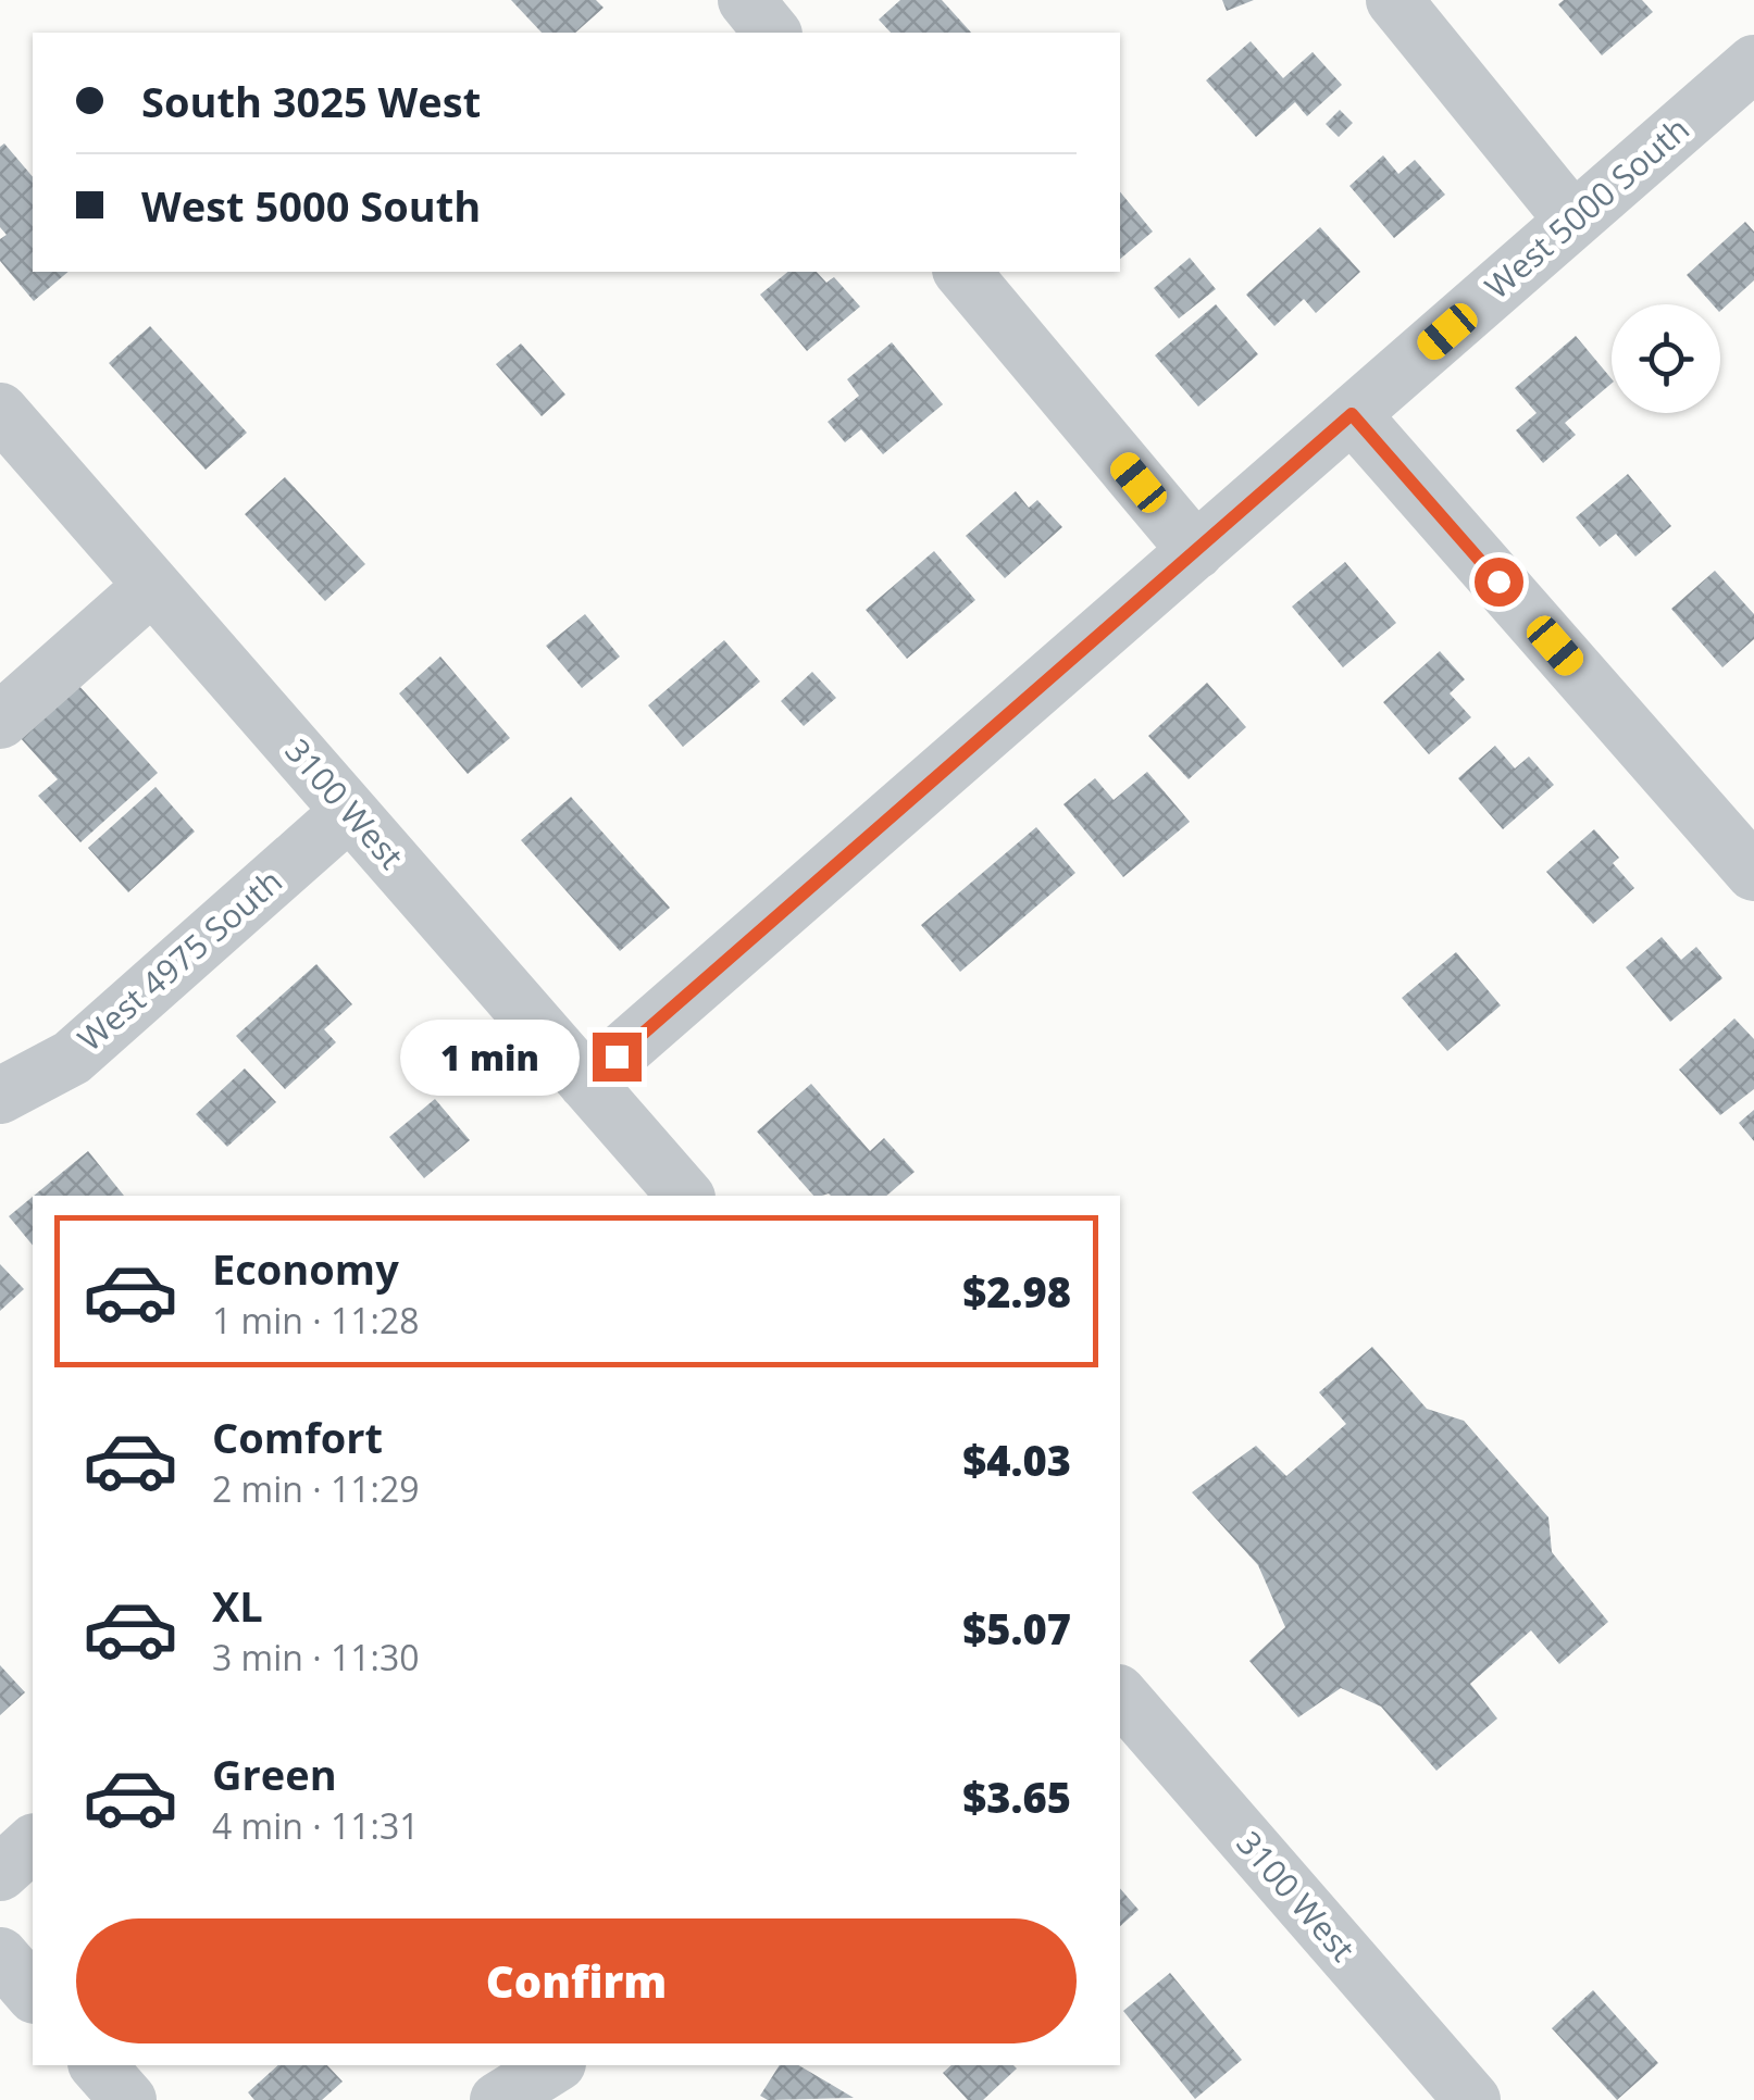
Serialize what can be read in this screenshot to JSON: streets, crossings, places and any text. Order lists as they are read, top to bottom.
{
  "streets": {
    "street": ["West 5000 South", "3100 West", "West 4975 South"]
  },
  "crossings": [
    ["West 5000 South", "3100 West"],
    ["3100 West", "West 4975 South"]
  ],
  "page": {
    "banner": ["South 3025 West", "West 5000 South"],
    "bubble": "1 min",
    "list": [
      {
        "name": "Economy",
        "note": "1 min · 11:28",
        "value": "$2.98"
      },
      {
        "name": "Comfort",
        "note": "2 min · 11:29",
        "value": "$4.03"
      },
      {
        "name": "XL",
        "note": "3 min · 11:30",
        "value": "$5.07"
      },
      {
        "name": "Green",
        "note": "4 min · 11:31",
        "value": "$3.65"
      }
    ],
    "buttons": "Confirm"
  }
}
